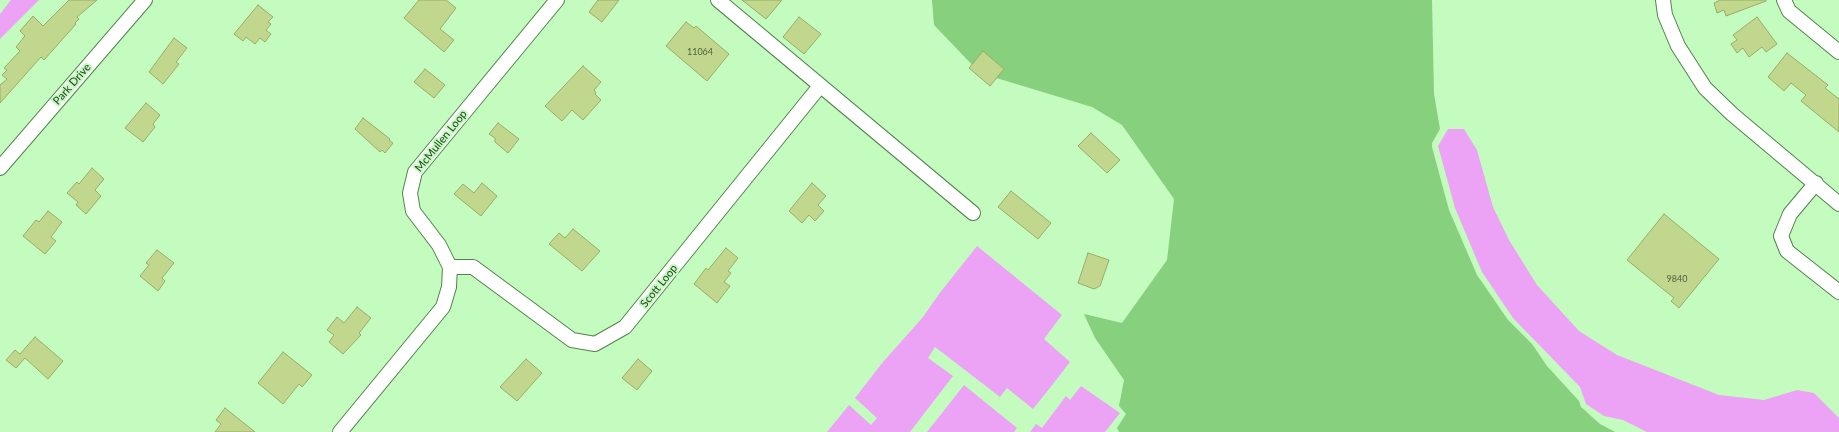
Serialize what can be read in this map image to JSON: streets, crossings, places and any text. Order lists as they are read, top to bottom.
{
  "streets": {
    "street": ["Park Drive", "McMullen Loop", "Scott Loop"]
  },
  "crossings": [
    ["McMullen Loop", "Scott Loop"]
  ],
  "house_numbers": ["11064", "9840"]
}
